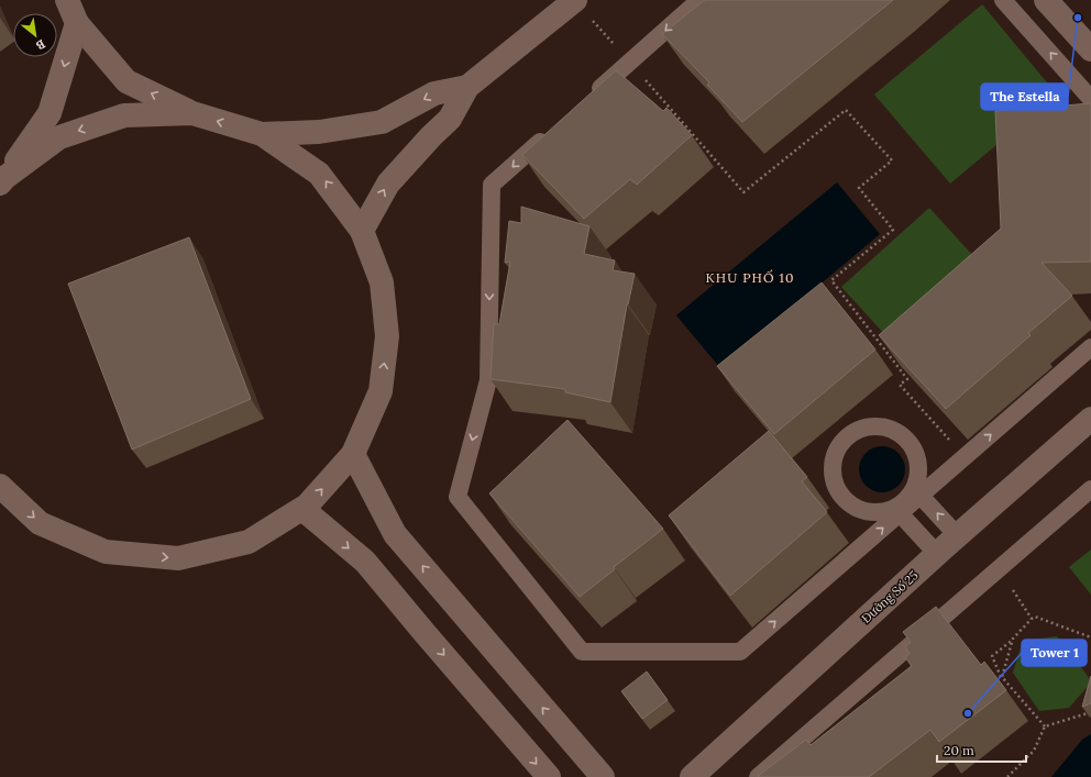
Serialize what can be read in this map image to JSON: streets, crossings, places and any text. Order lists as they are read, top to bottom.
{
  "streets": {
    "street": ["Đường Số 25"]
  },
  "districts": ["KHU PHỐ 10"],
  "places": ["The Estella", "Tower 1"],
  "scale_bar": "20 m",
  "north": "bottom right"
}
